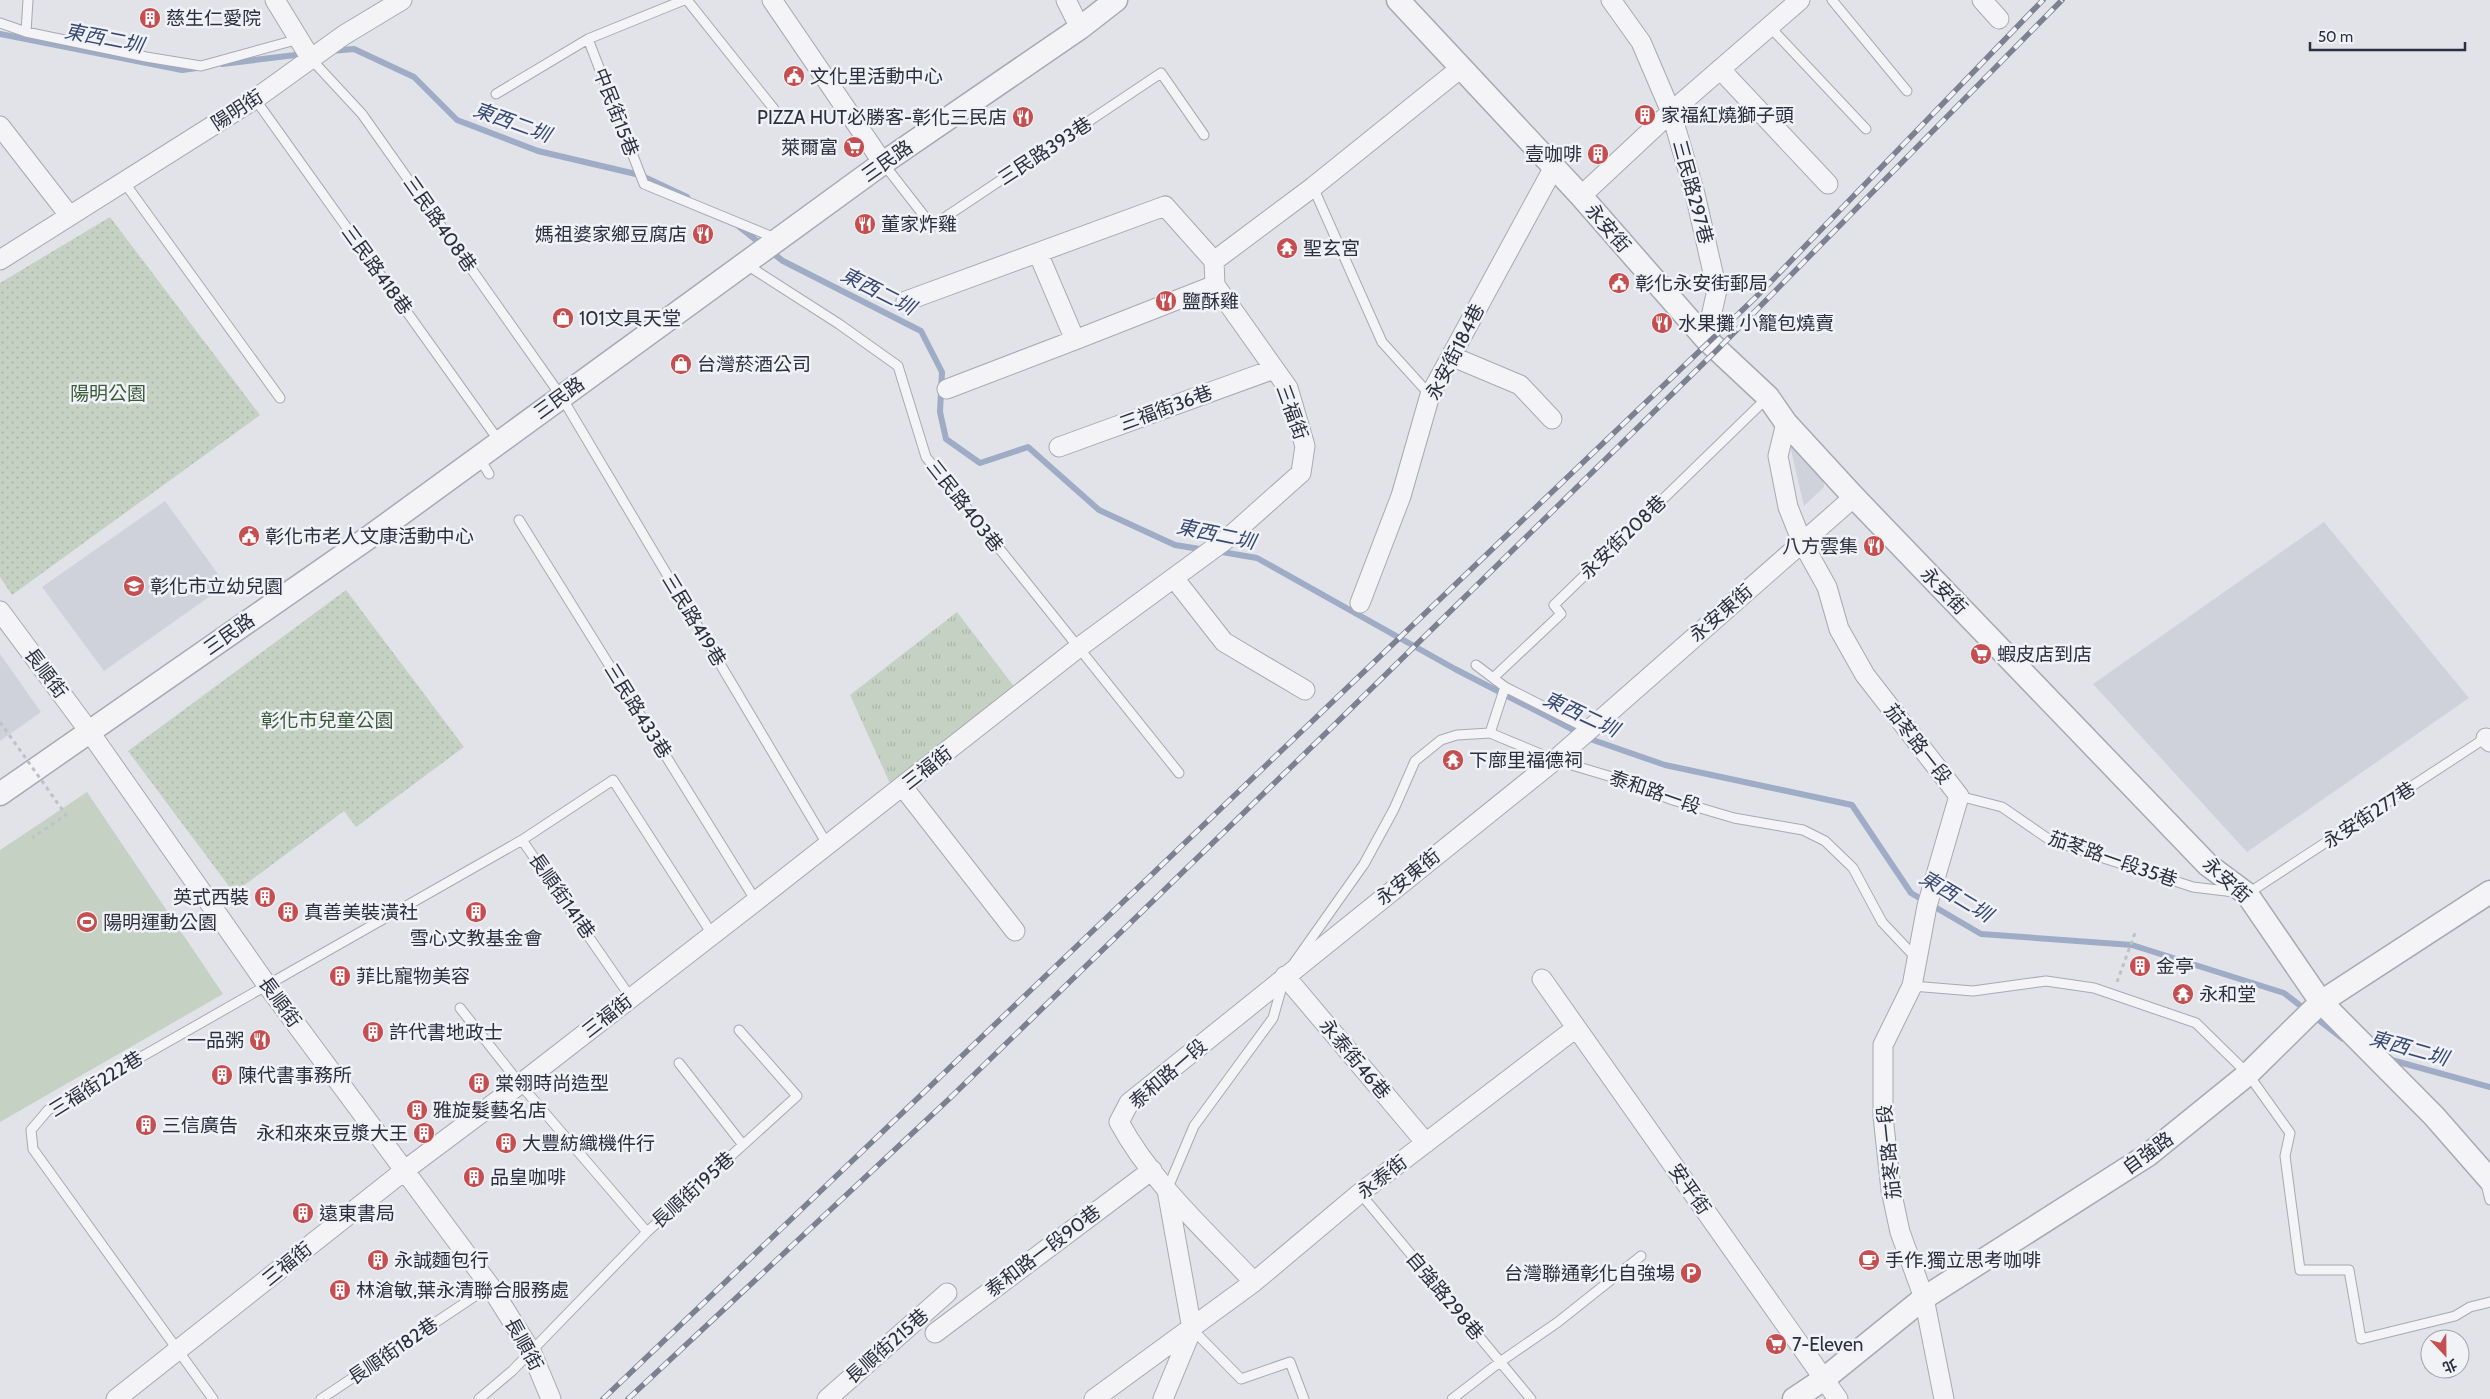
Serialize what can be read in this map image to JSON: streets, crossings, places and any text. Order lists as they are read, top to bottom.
{
  "streets": {
    "street": [
      "陽明街",
      "三民路",
      "三民路297巷",
      "永安街",
      "永安街184巷",
      "三福街36巷",
      "三福街",
      "永安東街",
      "長順街",
      "茄苳路一段",
      "泰和路一段",
      "永泰街46巷",
      "自強路",
      "永泰街",
      "安平街",
      "泰和路一段90巷",
      "長順街215巷"
    ],
    "lane": [
      "中民街15巷",
      "三民路393巷",
      "三民路408巷",
      "三民路418巷",
      "三民路403巷",
      "永安街208巷",
      "三民路419巷",
      "三民路433巷",
      "永安街277巷",
      "茄苳路一段35巷",
      "長順街141巷",
      "三福街222巷",
      "長順街195巷",
      "自強路298巷",
      "長順街182巷"
    ]
  },
  "crossings": [
    ["陽明街", "三民路408巷"],
    ["陽明街", "三民路418巷"],
    ["中民街15巷", "三民路"],
    ["三民路393巷", "三民路"],
    ["三民路", "三民路408巷"],
    ["三民路", "三民路418巷"],
    ["三民路", "三民路403巷"],
    ["三民路", "三民路419巷"],
    ["三民路", "長順街"],
    ["三民路297巷", "永安街"],
    ["三民路408巷", "三民路419巷"],
    ["永安街", "永安街184巷"],
    ["永安街", "永安街208巷"],
    ["永安街", "永安東街"],
    ["永安街", "茄苳路一段"],
    ["永安街", "永安街277巷"],
    ["永安街", "茄苳路一段35巷"],
    ["永安街", "自強路"],
    ["三福街36巷", "三福街"],
    ["三福街", "三民路403巷"],
    ["三福街", "三民路419巷"],
    ["三福街", "長順街"],
    ["三福街", "三民路433巷"],
    ["三福街", "長順街141巷"],
    ["三福街", "三福街222巷"],
    ["永安東街", "茄苳路一段"],
    ["永安東街", "泰和路一段"],
    ["永安東街", "永泰街46巷"],
    ["長順街", "長順街141巷"],
    ["長順街", "三福街222巷"],
    ["長順街", "長順街195巷"],
    ["長順街", "長順街182巷"],
    ["茄苳路一段", "泰和路一段"],
    ["茄苳路一段", "茄苳路一段35巷"],
    ["茄苳路一段", "自強路"],
    ["泰和路一段", "永泰街46巷"],
    ["泰和路一段", "永泰街"],
    ["泰和路一段", "泰和路一段90巷"],
    ["永安街277巷", "茄苳路一段35巷"],
    ["長順街141巷", "三福街222巷"],
    ["永泰街46巷", "永泰街"],
    ["自強路", "安平街"],
    ["永泰街", "安平街"],
    ["永泰街", "自強路298巷"]
  ],
  "water": ["東西二圳"],
  "parks": ["陽明公園", "彰化市兒童公園"],
  "places": {
    "building": [
      "慈生仁愛院",
      "家福紅燒獅子頭",
      "壹咖啡",
      "英式西裝",
      "真善美裝潢社",
      "雪心文教基金會",
      "金亭",
      "菲比寵物美容",
      "許代書地政士",
      "陳代書事務所",
      "棠翎時尚造型",
      "雅旋髮藝名店",
      "三信廣告",
      "永和來來豆漿大王",
      "大豐紡織機件行",
      "品皇咖啡",
      "遠東書局",
      "永誠麵包行",
      "林滄敏,葉永清聯合服務處"
    ],
    "public building": ["文化里活動中心", "彰化永安街郵局", "彰化市老人文康活動中心"],
    "restaurant": [
      "PIZZA HUT必勝客-彰化三民店",
      "董家炸雞",
      "媽祖婆家鄉豆腐店",
      "鹽酥雞",
      "水果攤 小籠包燒賣",
      "八方雲集",
      "一品粥"
    ],
    "supermarket": ["萊爾富", "蝦皮店到店", "7-Eleven"],
    "temple": ["聖玄宮", "下廍里福德祠", "永和堂"],
    "shop": ["101文具天堂", "台灣菸酒公司"],
    "school or university": ["彰化市立幼兒園"],
    "sports": ["陽明運動公園"],
    "cafe": ["手作.獨立思考咖啡"],
    "parking": ["台灣聯通彰化自強場"]
  },
  "scale_bar": "50 m",
  "north": "bottom"
}
